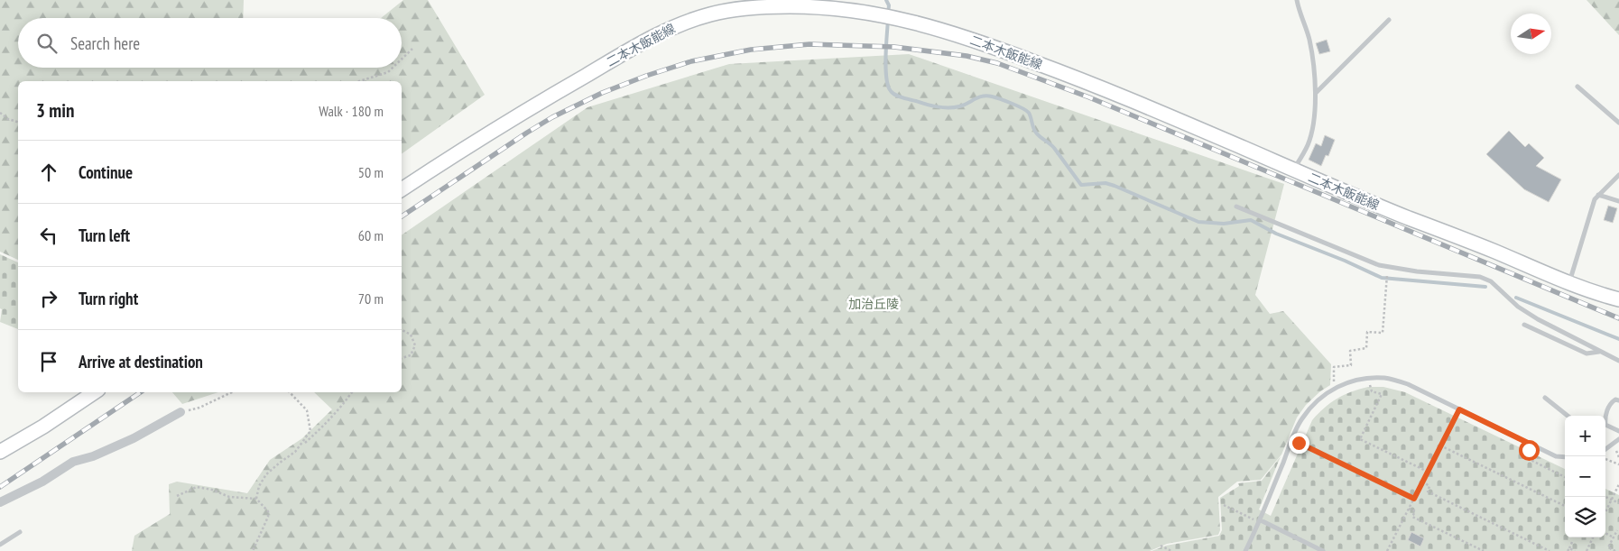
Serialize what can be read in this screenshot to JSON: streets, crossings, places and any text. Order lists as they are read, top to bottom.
{
  "streets": {
    "main road": ["二本木飯能線"]
  },
  "parks": ["加治丘陵"],
  "north": "right",
  "page": {
    "search": "Search here",
    "heading": ["3 min", "Walk · 180 m"],
    "list": [
      ["Continue", "50 m"],
      ["Turn left", "60 m"],
      ["Turn right", "70 m"],
      "Arrive at destination"
    ],
    "map_buttons": ["+", "−"]
  }
}
